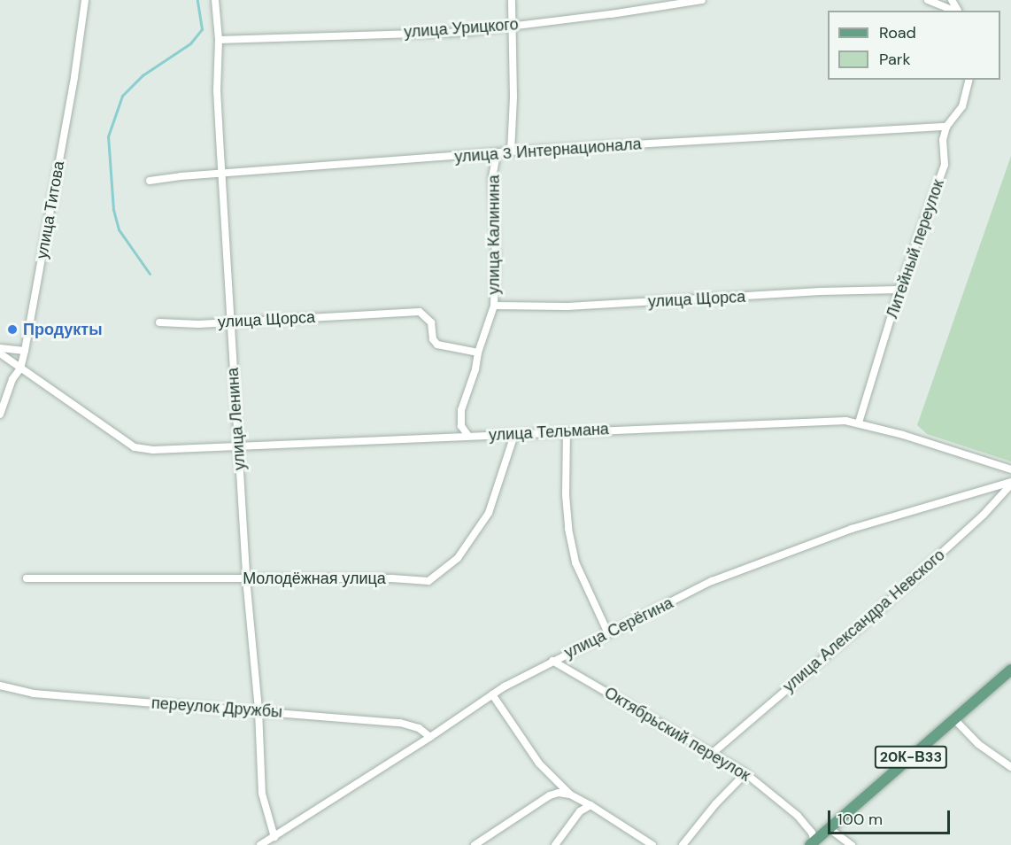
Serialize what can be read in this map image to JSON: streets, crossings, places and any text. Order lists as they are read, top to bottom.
{
  "streets": {
    "main road": ["20К-В33"],
    "street": [
      "улица Урицкого",
      "улица 3 Интернационала",
      "улица Титова",
      "улица Калинина",
      "Литейный переулок",
      "улица Щорса",
      "улица Ленина",
      "улица Тельмана",
      "Молодёжная улица",
      "улица Александра Невского",
      "улица Серёгина",
      "переулок Дружбы",
      "Октябрьский переулок"
    ]
  },
  "crossings": [
    ["улица Урицкого", "улица Ленина"],
    ["улица 3 Интернационала", "улица Калинина"],
    ["улица 3 Интернационала", "Литейный переулок"],
    ["улица 3 Интернационала", "улица Ленина"],
    ["улица Титова", "улица Тельмана"],
    ["улица Калинина", "улица Щорса"],
    ["улица Калинина", "улица Тельмана"],
    ["Литейный переулок", "улица Щорса"],
    ["Литейный переулок", "улица Тельмана"],
    ["улица Щорса", "улица Ленина"],
    ["улица Ленина", "улица Тельмана"],
    ["улица Ленина", "Молодёжная улица"],
    ["улица Ленина", "улица Серёгина"],
    ["улица Ленина", "переулок Дружбы"],
    ["улица Тельмана", "Молодёжная улица"],
    ["улица Александра Невского", "улица Серёгина"],
    ["улица Александра Невского", "Октябрьский переулок"],
    ["улица Серёгина", "переулок Дружбы"],
    ["улица Серёгина", "Октябрьский переулок"],
    ["Октябрьский переулок", "20К-В33"]
  ],
  "places": ["Продукты"],
  "legend": ["Road", "Park"],
  "scale_bar": "100 m"
}
